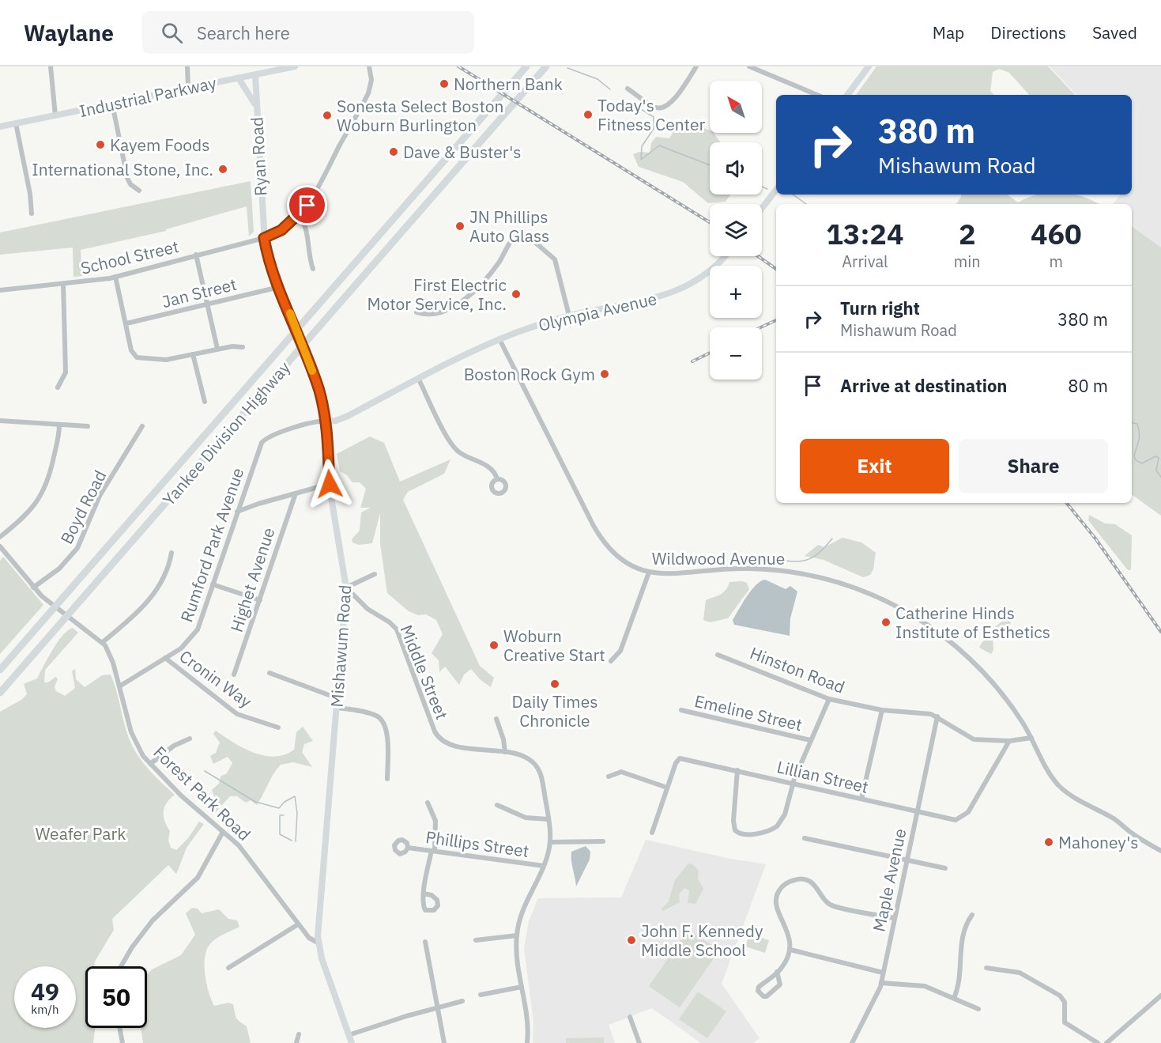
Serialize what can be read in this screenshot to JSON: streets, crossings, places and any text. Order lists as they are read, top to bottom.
{
  "streets": {
    "highway": ["Yankee Division Highway"],
    "main road": [
      "Industrial Parkway",
      "Ryan Road",
      "Olympia Avenue",
      "Mishawum Road"
    ],
    "street": [
      "School Street",
      "Jan Street",
      "Boyd Road",
      "Rumford Park Avenue",
      "Wildwood Avenue",
      "Highet Avenue",
      "Hinston Road",
      "Middle Street",
      "Cronin Way",
      "Emeline Street",
      "Lillian Street",
      "Forest Park Road",
      "Phillips Street",
      "Maple Avenue"
    ]
  },
  "crossings": [
    ["Industrial Parkway", "Ryan Road"],
    ["Ryan Road", "School Street"],
    ["Ryan Road", "Mishawum Road"],
    ["School Street", "Mishawum Road"],
    ["Jan Street", "Mishawum Road"],
    ["Olympia Avenue", "Rumford Park Avenue"],
    ["Olympia Avenue", "Wildwood Avenue"],
    ["Olympia Avenue", "Mishawum Road"],
    ["Boyd Road", "Forest Park Road"],
    ["Rumford Park Avenue", "Mishawum Road"],
    ["Rumford Park Avenue", "Cronin Way"],
    ["Rumford Park Avenue", "Forest Park Road"],
    ["Wildwood Avenue", "Hinston Road"],
    ["Mishawum Road", "Middle Street"],
    ["Mishawum Road", "Forest Park Road"],
    ["Hinston Road", "Lillian Street"],
    ["Hinston Road", "Maple Avenue"],
    ["Middle Street", "Phillips Street"],
    ["Lillian Street", "Maple Avenue"]
  ],
  "parks": ["Weafer Park"],
  "places": [
    "Northern Bank",
    "Today's Fitness Center",
    "Sonesta Select Boston Woburn Burlington",
    "Kayem Foods",
    "Dave & Buster's",
    "International Stone, Inc.",
    "JN Phillips Auto Glass",
    "First Electric Motor Service, Inc.",
    "Boston Rock Gym",
    "Catherine Hinds Institute of Esthetics",
    "Woburn Creative Start",
    "Daily Times Chronicle",
    "Mahoney's",
    "John F. Kennedy Middle School"
  ],
  "north": "top left",
  "page": {
    "header": "Waylane",
    "search": "Search here",
    "nav": ["Map", "Directions", "Saved"],
    "map_buttons": ["+", "−"],
    "turn": ["380 m", "Mishawum Road"],
    "eta": [
      "13:24",
      "Arrival",
      "2",
      "min",
      "460",
      "m"
    ],
    "list": [
      {
        "name": "Turn right",
        "note": "Mishawum Road",
        "value": "380 m"
      },
      {
        "name": "Arrive at destination",
        "value": "80 m"
      }
    ],
    "buttons": ["Exit", "Share"],
    "speed": "49 km/h",
    "limit": "50"
  }
}
